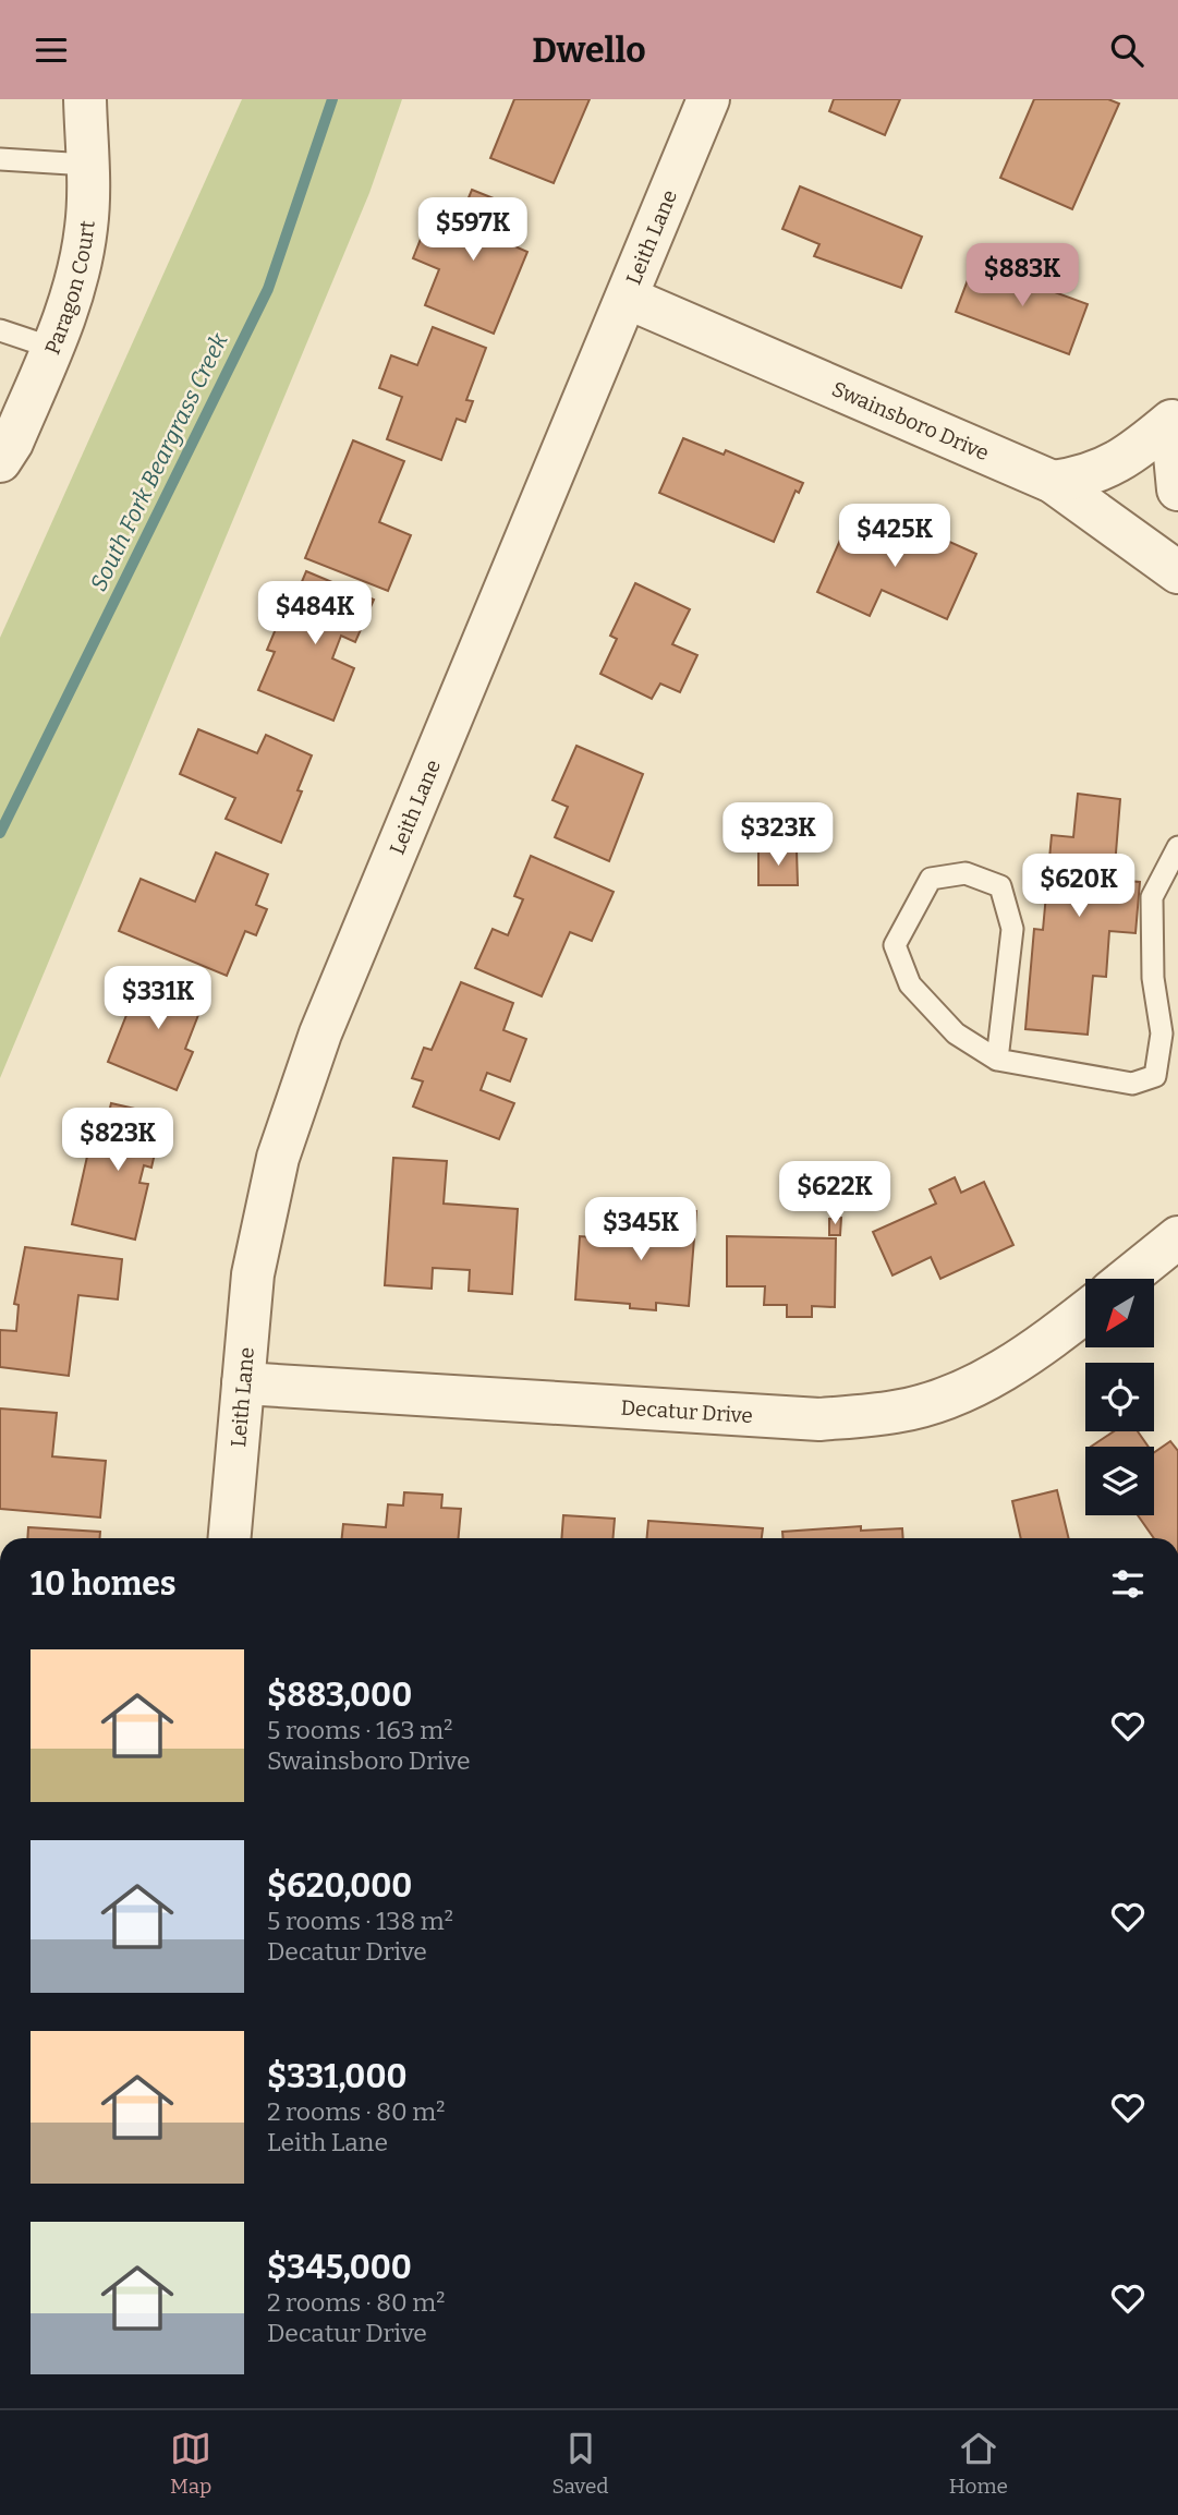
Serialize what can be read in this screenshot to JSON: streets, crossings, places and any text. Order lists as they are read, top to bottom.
{
  "streets": {
    "street": [
      "Leith Lane",
      "Paragon Court",
      "Swainsboro Drive",
      "Decatur Drive"
    ]
  },
  "crossings": [
    ["Leith Lane", "Swainsboro Drive"],
    ["Leith Lane", "Decatur Drive"]
  ],
  "water": ["South Fork Beargrass Creek"],
  "north": "bottom left",
  "page": {
    "header": "Dwello",
    "price": [
      "$597K",
      "$883K",
      "$425K",
      "$484K",
      "$323K",
      "$620K",
      "$331K",
      "$823K",
      "$622K",
      "$345K"
    ],
    "heading": "10 homes",
    "list": [
      {
        "name": "$883,000",
        "note": "5 rooms · 163 m² · Swainsboro Drive"
      },
      {
        "name": "$620,000",
        "note": "5 rooms · 138 m² · Decatur Drive"
      },
      {
        "name": "$331,000",
        "note": "2 rooms · 80 m² · Leith Lane"
      },
      {
        "name": "$345,000",
        "note": "2 rooms · 80 m² · Decatur Drive"
      }
    ],
    "tabs": ["Map", "Saved", "Home"]
  }
}
